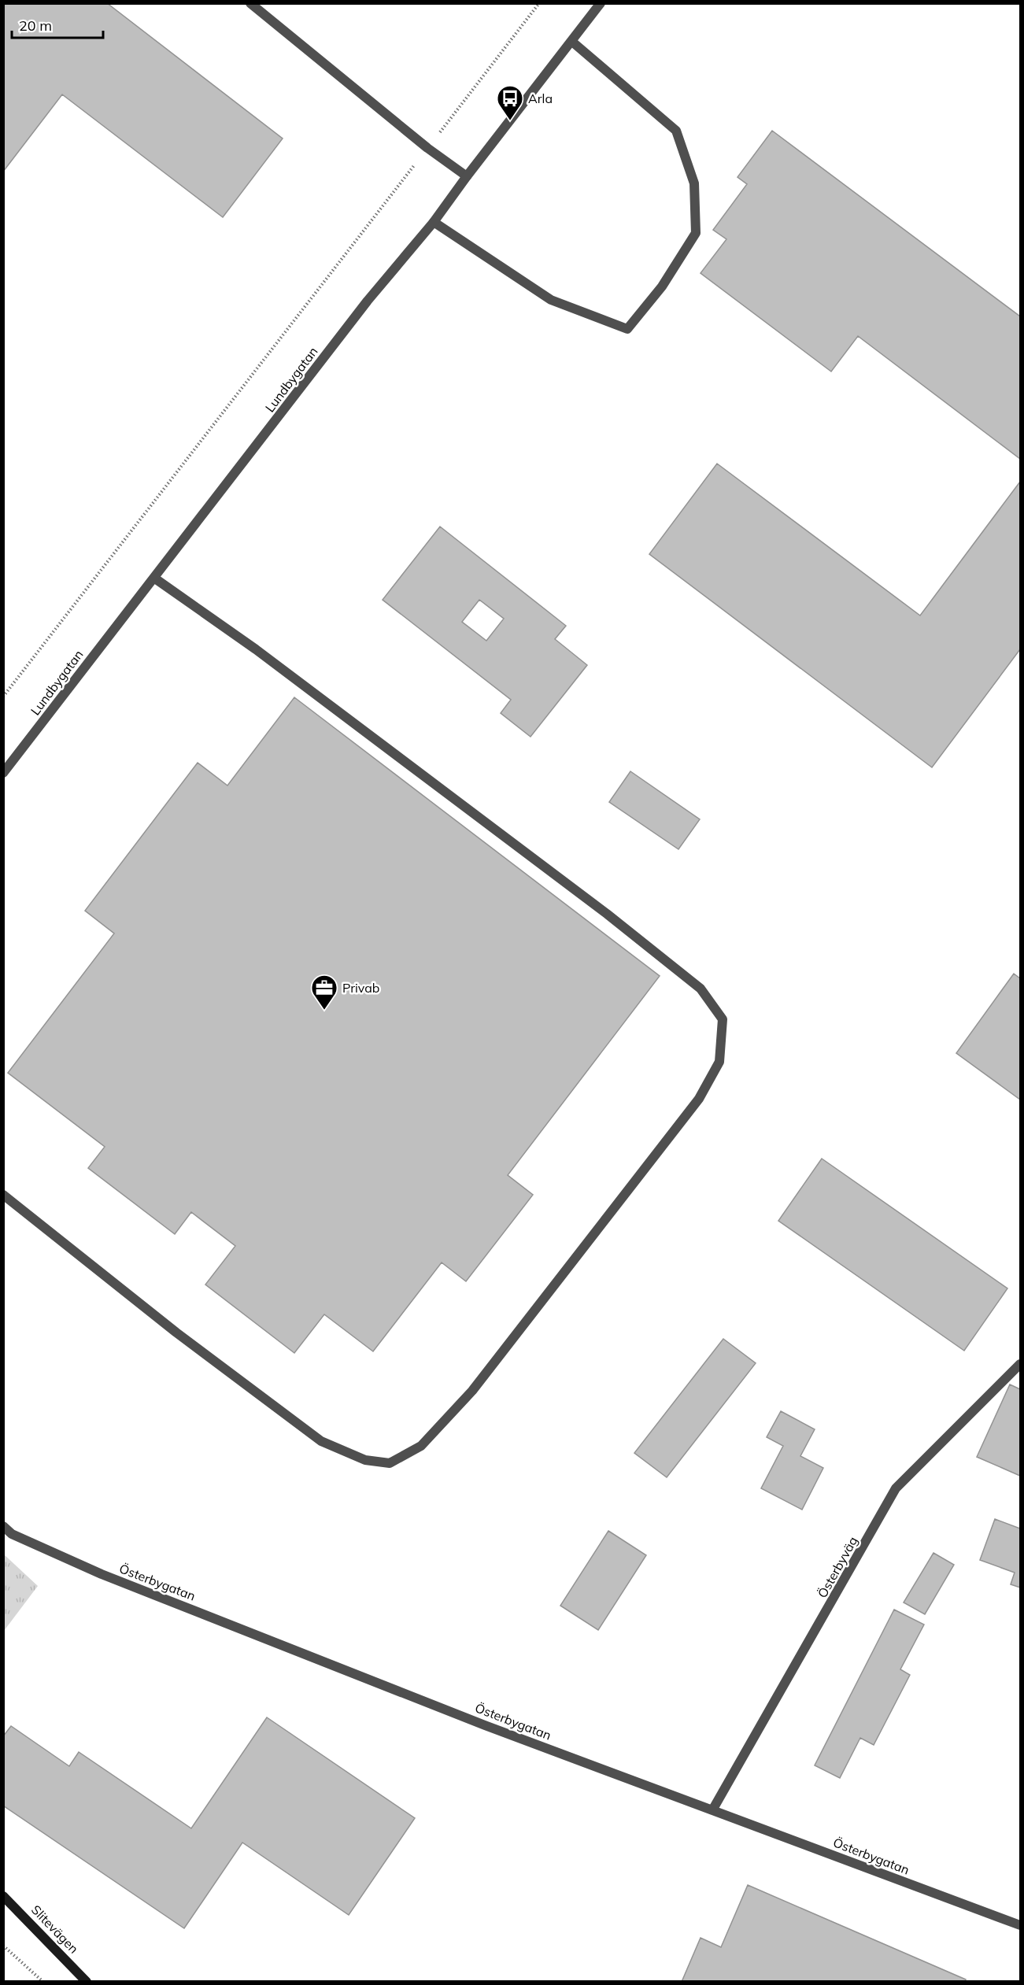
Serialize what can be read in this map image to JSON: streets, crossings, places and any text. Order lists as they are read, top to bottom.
{
  "streets": {
    "main road": ["Slitevägen"],
    "street": ["Lundbygatan", "Österbyväg", "Österbygatan"]
  },
  "crossings": [
    ["Österbyväg", "Österbygatan"]
  ],
  "places": {
    "bus stop": ["Arla"],
    "office": ["Privab"]
  },
  "scale_bar": "20 m"
}
